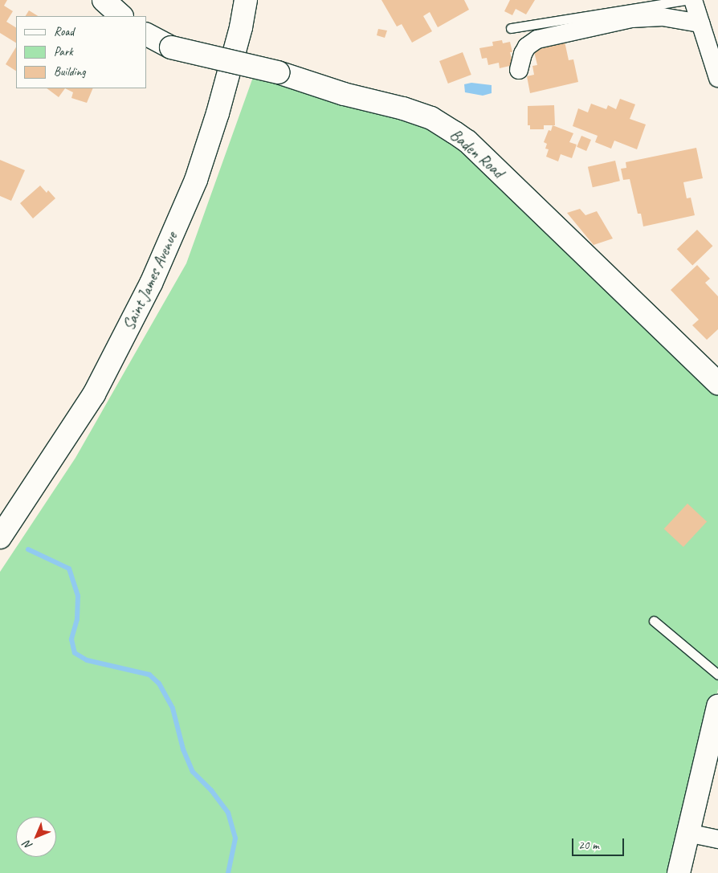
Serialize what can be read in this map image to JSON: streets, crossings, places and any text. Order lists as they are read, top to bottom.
{
  "streets": {
    "street": ["Baden Road", "Saint James Avenue"]
  },
  "legend": ["Road", "Park", "Building"],
  "scale_bar": "20 m",
  "north": "bottom left"
}
